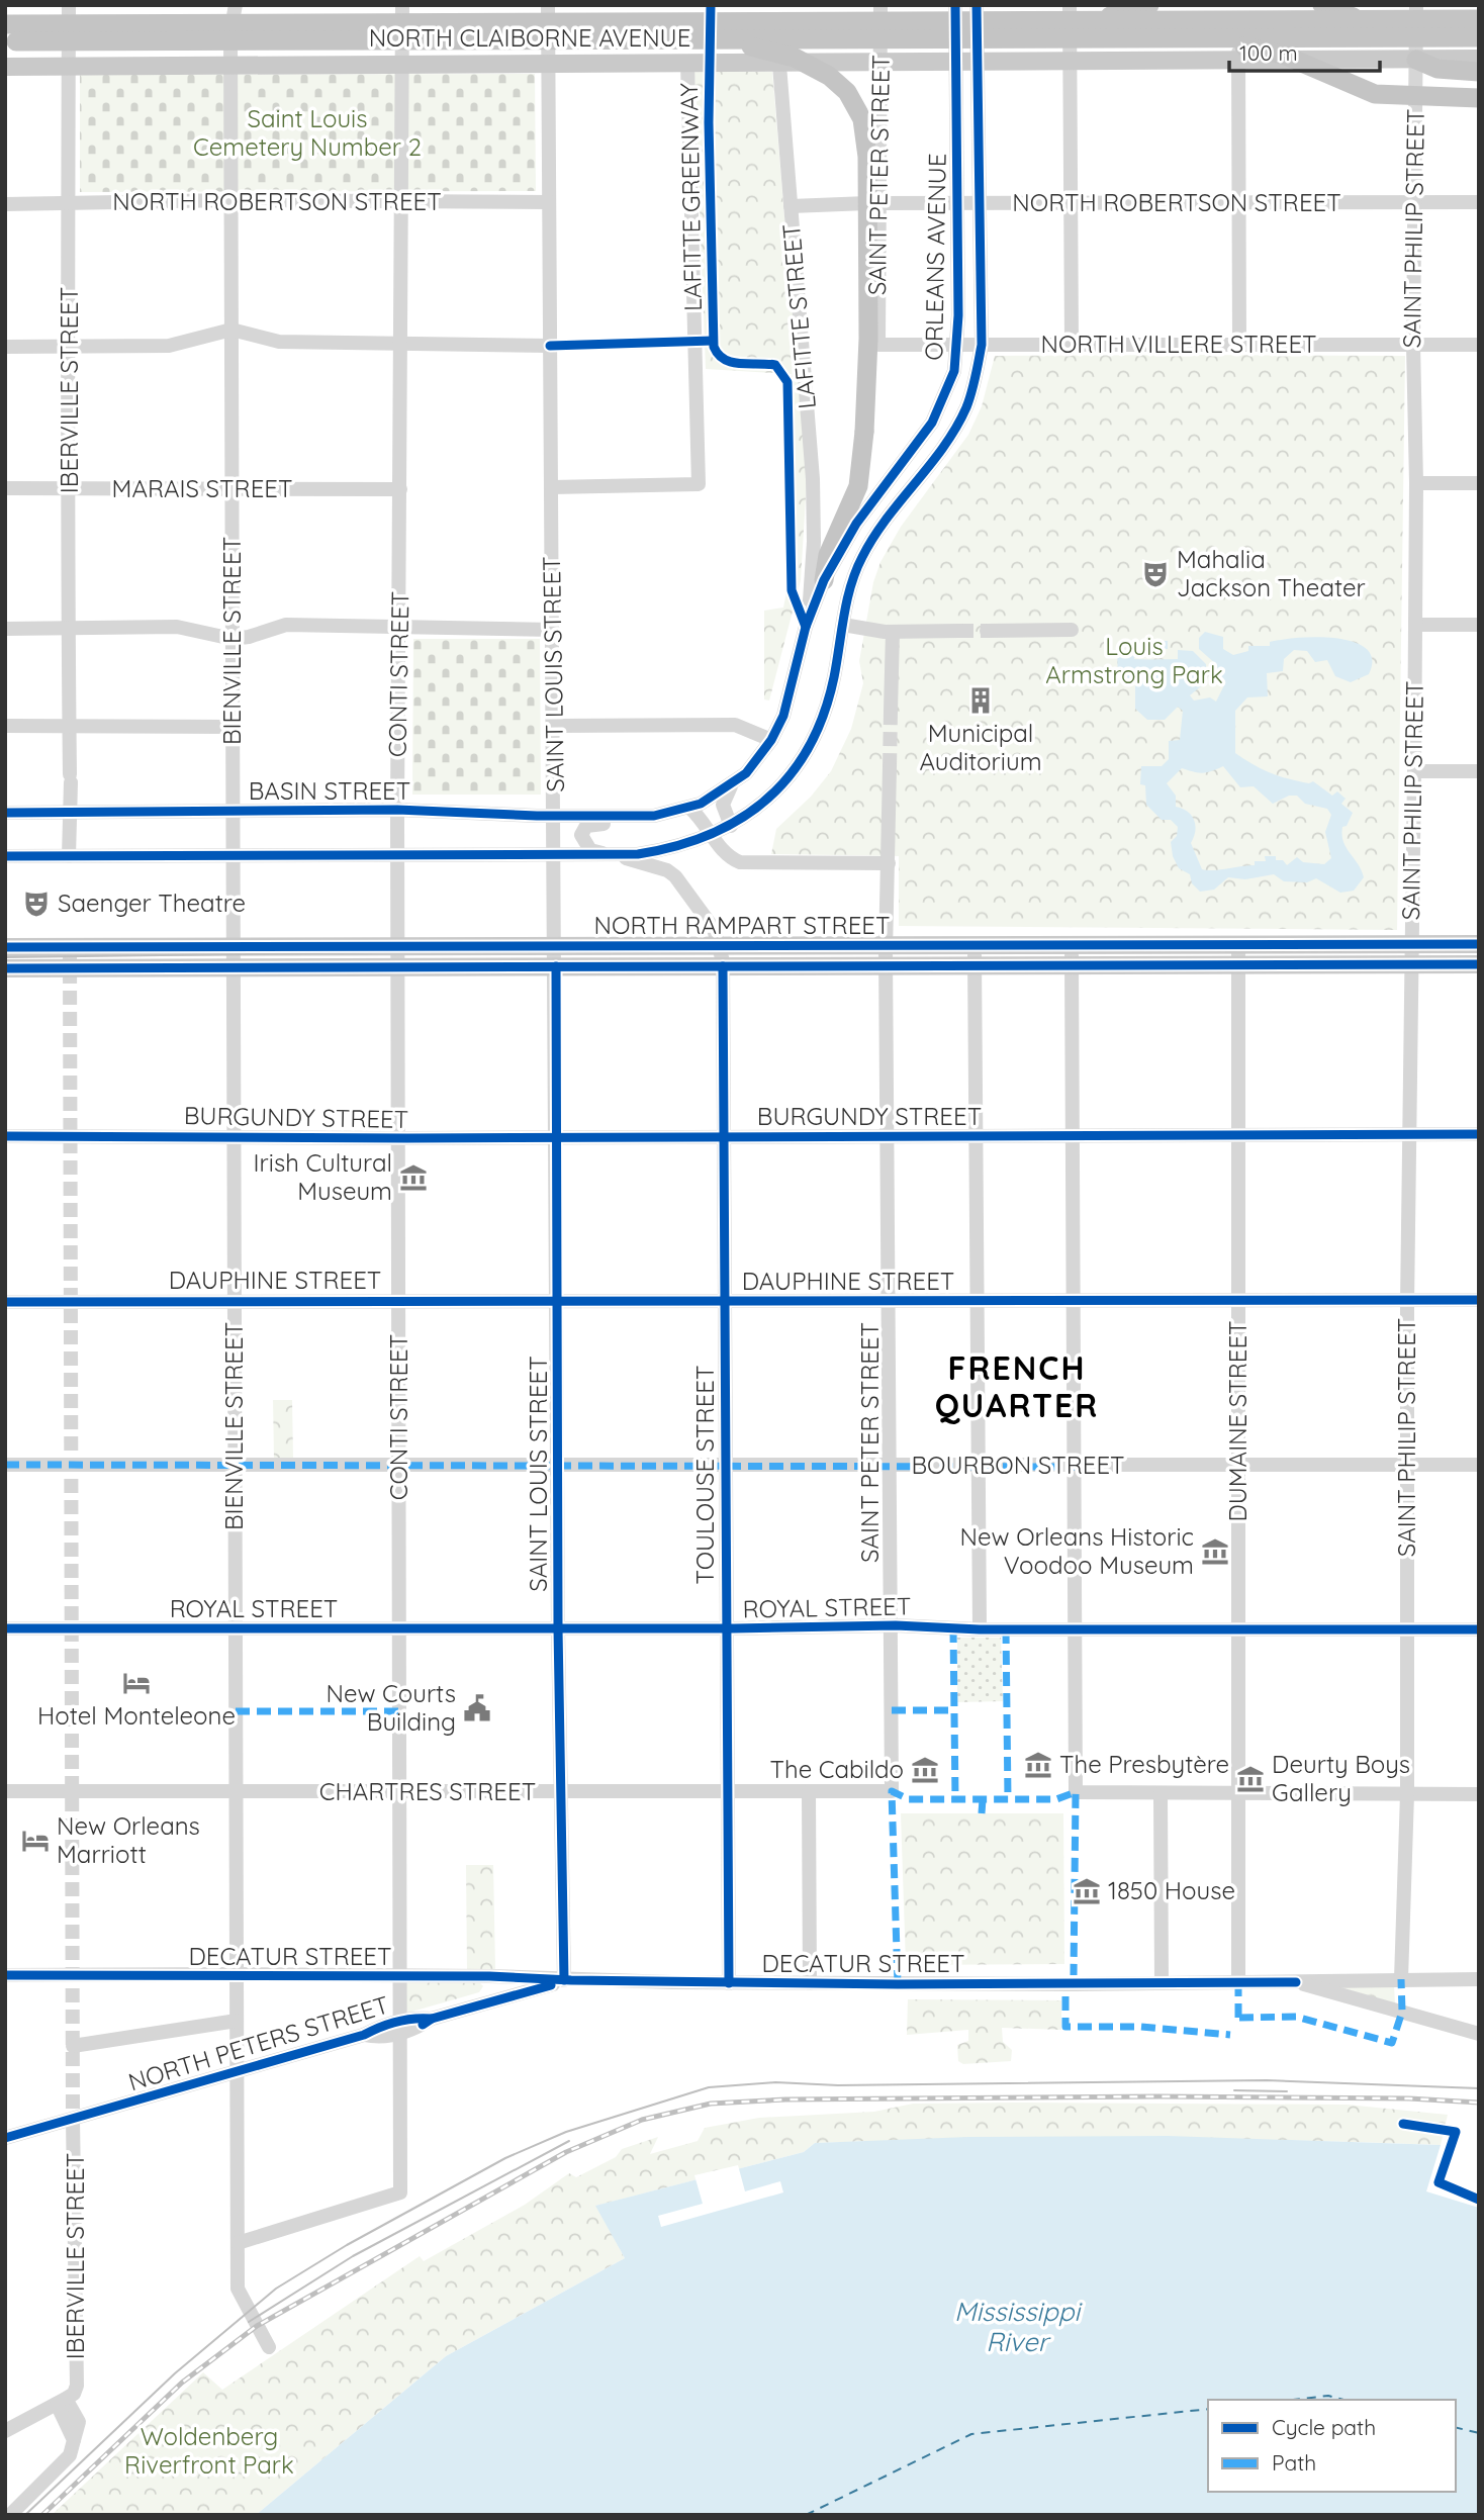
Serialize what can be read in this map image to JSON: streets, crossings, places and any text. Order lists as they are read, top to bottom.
{
  "streets": {
    "main road": ["NORTH CLAIBORNE AVENUE", "NORTH RAMPART STREET"],
    "street": [
      "SAINT PETER STREET",
      "NORTH ROBERTSON STREET",
      "SAINT PHILIP STREET",
      "ORLEANS AVENUE",
      "LAFITTE STREET",
      "NORTH VILLERE STREET",
      "IBERVILLE STREET",
      "MARAIS STREET",
      "BIENVILLE STREET",
      "CONTI STREET",
      "SAINT LOUIS STREET",
      "BASIN STREET",
      "BURGUNDY STREET",
      "DAUPHINE STREET",
      "DUMAINE STREET",
      "BOURBON STREET",
      "TOULOUSE STREET",
      "ROYAL STREET",
      "CHARTRES STREET",
      "DECATUR STREET",
      "NORTH PETERS STREET"
    ],
    "cycle path": ["LAFITTE GREENWAY"]
  },
  "crossings": [
    ["NORTH CLAIBORNE AVENUE", "SAINT PETER STREET"],
    ["NORTH CLAIBORNE AVENUE", "SAINT PHILIP STREET"],
    ["NORTH CLAIBORNE AVENUE", "ORLEANS AVENUE"],
    ["NORTH CLAIBORNE AVENUE", "LAFITTE STREET"],
    ["NORTH CLAIBORNE AVENUE", "IBERVILLE STREET"],
    ["NORTH CLAIBORNE AVENUE", "BIENVILLE STREET"],
    ["NORTH CLAIBORNE AVENUE", "CONTI STREET"],
    ["NORTH CLAIBORNE AVENUE", "SAINT LOUIS STREET"],
    ["SAINT PETER STREET", "NORTH ROBERTSON STREET"],
    ["SAINT PETER STREET", "NORTH VILLERE STREET"],
    ["SAINT PETER STREET", "NORTH RAMPART STREET"],
    ["SAINT PETER STREET", "BURGUNDY STREET"],
    ["SAINT PETER STREET", "DAUPHINE STREET"],
    ["SAINT PETER STREET", "BOURBON STREET"],
    ["SAINT PETER STREET", "ROYAL STREET"],
    ["SAINT PETER STREET", "CHARTRES STREET"],
    ["NORTH ROBERTSON STREET", "SAINT PHILIP STREET"],
    ["NORTH ROBERTSON STREET", "ORLEANS AVENUE"],
    ["NORTH ROBERTSON STREET", "LAFITTE STREET"],
    ["NORTH ROBERTSON STREET", "IBERVILLE STREET"],
    ["NORTH ROBERTSON STREET", "BIENVILLE STREET"],
    ["NORTH ROBERTSON STREET", "CONTI STREET"],
    ["NORTH ROBERTSON STREET", "SAINT LOUIS STREET"],
    ["SAINT PHILIP STREET", "NORTH VILLERE STREET"],
    ["SAINT PHILIP STREET", "NORTH RAMPART STREET"],
    ["SAINT PHILIP STREET", "BURGUNDY STREET"],
    ["SAINT PHILIP STREET", "DAUPHINE STREET"],
    ["SAINT PHILIP STREET", "BOURBON STREET"],
    ["SAINT PHILIP STREET", "ROYAL STREET"],
    ["SAINT PHILIP STREET", "DECATUR STREET"],
    ["ORLEANS AVENUE", "LAFITTE STREET"],
    ["ORLEANS AVENUE", "NORTH VILLERE STREET"],
    ["ORLEANS AVENUE", "BASIN STREET"],
    ["ORLEANS AVENUE", "TOULOUSE STREET"],
    ["IBERVILLE STREET", "MARAIS STREET"],
    ["IBERVILLE STREET", "BASIN STREET"],
    ["IBERVILLE STREET", "NORTH PETERS STREET"],
    ["MARAIS STREET", "BIENVILLE STREET"],
    ["MARAIS STREET", "CONTI STREET"],
    ["BIENVILLE STREET", "CONTI STREET"],
    ["BIENVILLE STREET", "BASIN STREET"],
    ["BIENVILLE STREET", "NORTH RAMPART STREET"],
    ["BIENVILLE STREET", "BURGUNDY STREET"],
    ["BIENVILLE STREET", "DAUPHINE STREET"],
    ["BIENVILLE STREET", "BOURBON STREET"],
    ["BIENVILLE STREET", "ROYAL STREET"],
    ["BIENVILLE STREET", "CHARTRES STREET"],
    ["BIENVILLE STREET", "DECATUR STREET"],
    ["BIENVILLE STREET", "NORTH PETERS STREET"],
    ["CONTI STREET", "BASIN STREET"],
    ["CONTI STREET", "NORTH RAMPART STREET"],
    ["CONTI STREET", "BURGUNDY STREET"],
    ["CONTI STREET", "DAUPHINE STREET"],
    ["CONTI STREET", "BOURBON STREET"],
    ["CONTI STREET", "ROYAL STREET"],
    ["CONTI STREET", "CHARTRES STREET"],
    ["CONTI STREET", "DECATUR STREET"],
    ["CONTI STREET", "NORTH PETERS STREET"],
    ["SAINT LOUIS STREET", "BASIN STREET"],
    ["SAINT LOUIS STREET", "NORTH RAMPART STREET"],
    ["SAINT LOUIS STREET", "BURGUNDY STREET"],
    ["SAINT LOUIS STREET", "DAUPHINE STREET"],
    ["SAINT LOUIS STREET", "BOURBON STREET"],
    ["SAINT LOUIS STREET", "ROYAL STREET"],
    ["SAINT LOUIS STREET", "CHARTRES STREET"],
    ["SAINT LOUIS STREET", "DECATUR STREET"],
    ["SAINT LOUIS STREET", "NORTH PETERS STREET"],
    ["NORTH RAMPART STREET", "DUMAINE STREET"],
    ["NORTH RAMPART STREET", "TOULOUSE STREET"],
    ["BURGUNDY STREET", "DUMAINE STREET"],
    ["BURGUNDY STREET", "TOULOUSE STREET"],
    ["DAUPHINE STREET", "DUMAINE STREET"],
    ["DAUPHINE STREET", "TOULOUSE STREET"],
    ["DUMAINE STREET", "BOURBON STREET"],
    ["DUMAINE STREET", "ROYAL STREET"],
    ["DUMAINE STREET", "DECATUR STREET"],
    ["BOURBON STREET", "TOULOUSE STREET"],
    ["TOULOUSE STREET", "ROYAL STREET"],
    ["TOULOUSE STREET", "CHARTRES STREET"],
    ["TOULOUSE STREET", "DECATUR STREET"],
    ["DECATUR STREET", "NORTH PETERS STREET"]
  ],
  "districts": ["FRENCH QUARTER"],
  "water": ["Mississippi River"],
  "parks": ["Saint Louis Cemetery Number 2", "Louis Armstrong Park", "Woldenberg Riverfront Park"],
  "places": {
    "theatre": ["Mahalia Jackson Theater", "Saenger Theatre"],
    "building": ["Municipal Auditorium"],
    "museum": [
      "Irish Cultural Museum",
      "New Orleans Historic Voodoo Museum",
      "The Presbytère",
      "The Cabildo",
      "Deurty Boys Gallery",
      "1850 House"
    ],
    "hotel": ["Hotel Monteleone", "New Orleans Marriott"],
    "public building": ["New Courts Building"]
  },
  "legend": ["Cycle path", "Path"],
  "scale_bar": "100 m"
}
